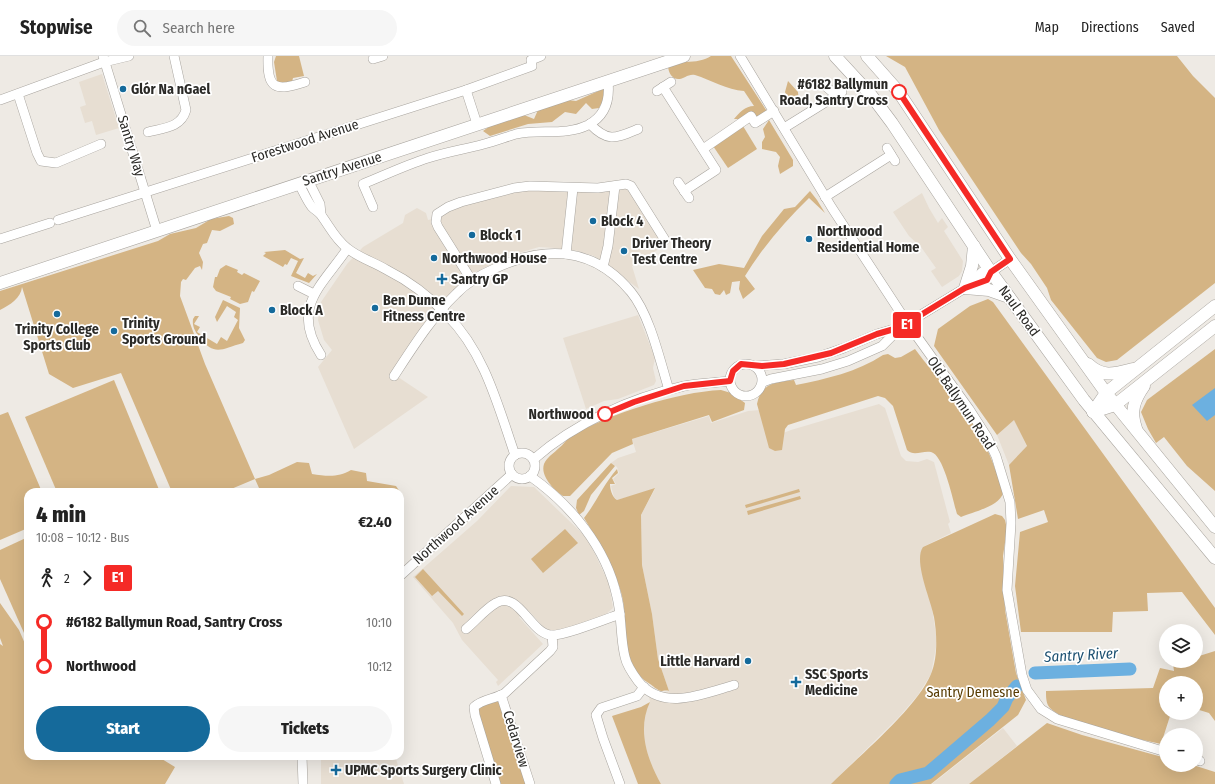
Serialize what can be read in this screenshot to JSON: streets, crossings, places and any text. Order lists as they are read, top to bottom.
{
  "streets": {
    "main road": ["Santry Avenue", "Naul Road"],
    "street": [
      "Forestwood Avenue",
      "Santry Way",
      "Old Ballymun Road",
      "Northwood Avenue",
      "Cedarview"
    ]
  },
  "crossings": [
    ["Forestwood Avenue", "Santry Way"],
    ["Santry Way", "Santry Avenue"]
  ],
  "water": ["Santry River"],
  "parks": ["Santry Demesne"],
  "places": {
    "other": [
      "Glór Na nGael",
      "#6182 Ballymun Road, Santry Cross",
      "Block 4",
      "Block 1",
      "Northwood Residential Home",
      "Driver Theory Test Centre",
      "Northwood House",
      "Ben Dunne Fitness Centre",
      "Block A",
      "Trinity College Sports Club",
      "Trinity Sports Ground",
      "Northwood",
      "Little Harvard"
    ],
    "health": ["Santry GP", "SSC Sports Medicine", "UPMC Sports Surgery Clinic"]
  },
  "lines": ["bus line E1"],
  "page": {
    "header": "Stopwise",
    "search": "Search here",
    "nav": ["Map", "Directions", "Saved"],
    "on_map": "E1",
    "heading": ["4 min", "10:08 – 10:12 · Bus", "€2.40"],
    "legs": ["2", "E1"],
    "list": [
      {
        "name": "#6182 Ballymun Road, Santry Cross",
        "value": "10:10"
      },
      {
        "name": "Northwood",
        "value": "10:12"
      }
    ],
    "map_buttons": ["+", "−"],
    "buttons": ["Start", "Tickets"]
  }
}
